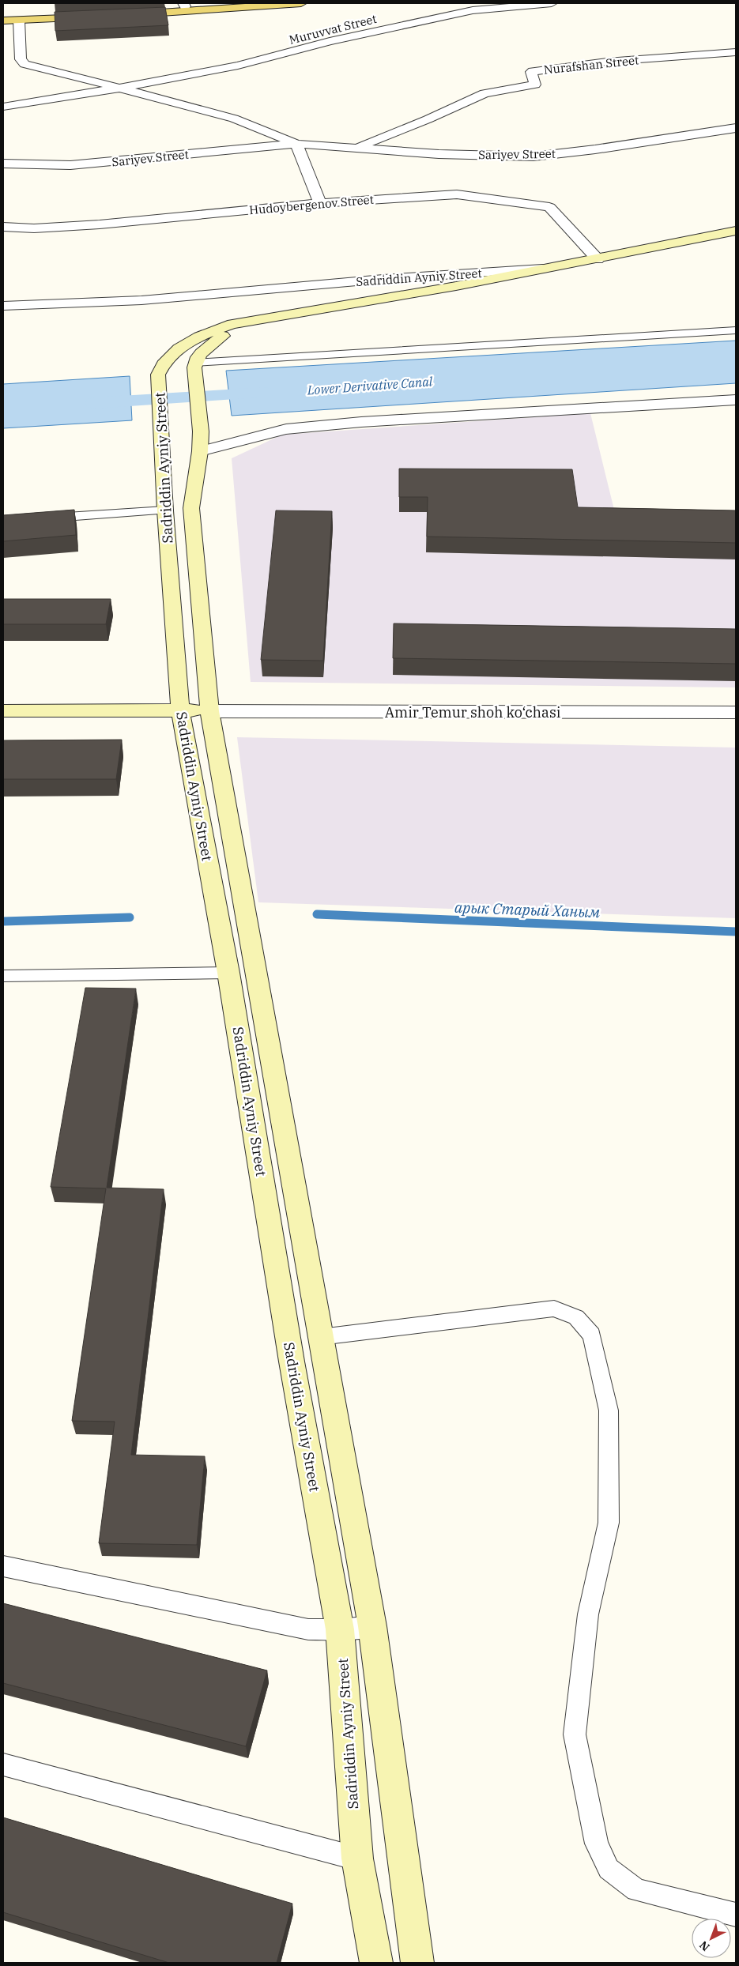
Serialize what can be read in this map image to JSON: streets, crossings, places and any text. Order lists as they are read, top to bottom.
{
  "streets": {
    "main road": ["Sadriddin Ayniy Street"],
    "street": [
      "Muruvvat Street",
      "Nurafshan Street",
      "Sariyev Street",
      "Hudoybergenov Street",
      "Amir Temur shoh ko‘chasi"
    ]
  },
  "crossings": [
    ["Muruvvat Street", "Sariyev Street"],
    ["Nurafshan Street", "Sariyev Street"],
    ["Hudoybergenov Street", "Sadriddin Ayniy Street"],
    ["Sadriddin Ayniy Street", "Amir Temur shoh ko‘chasi"]
  ],
  "water": ["Lower Derivative Canal", "арык Старый Ханым"],
  "north": "bottom left"
}
